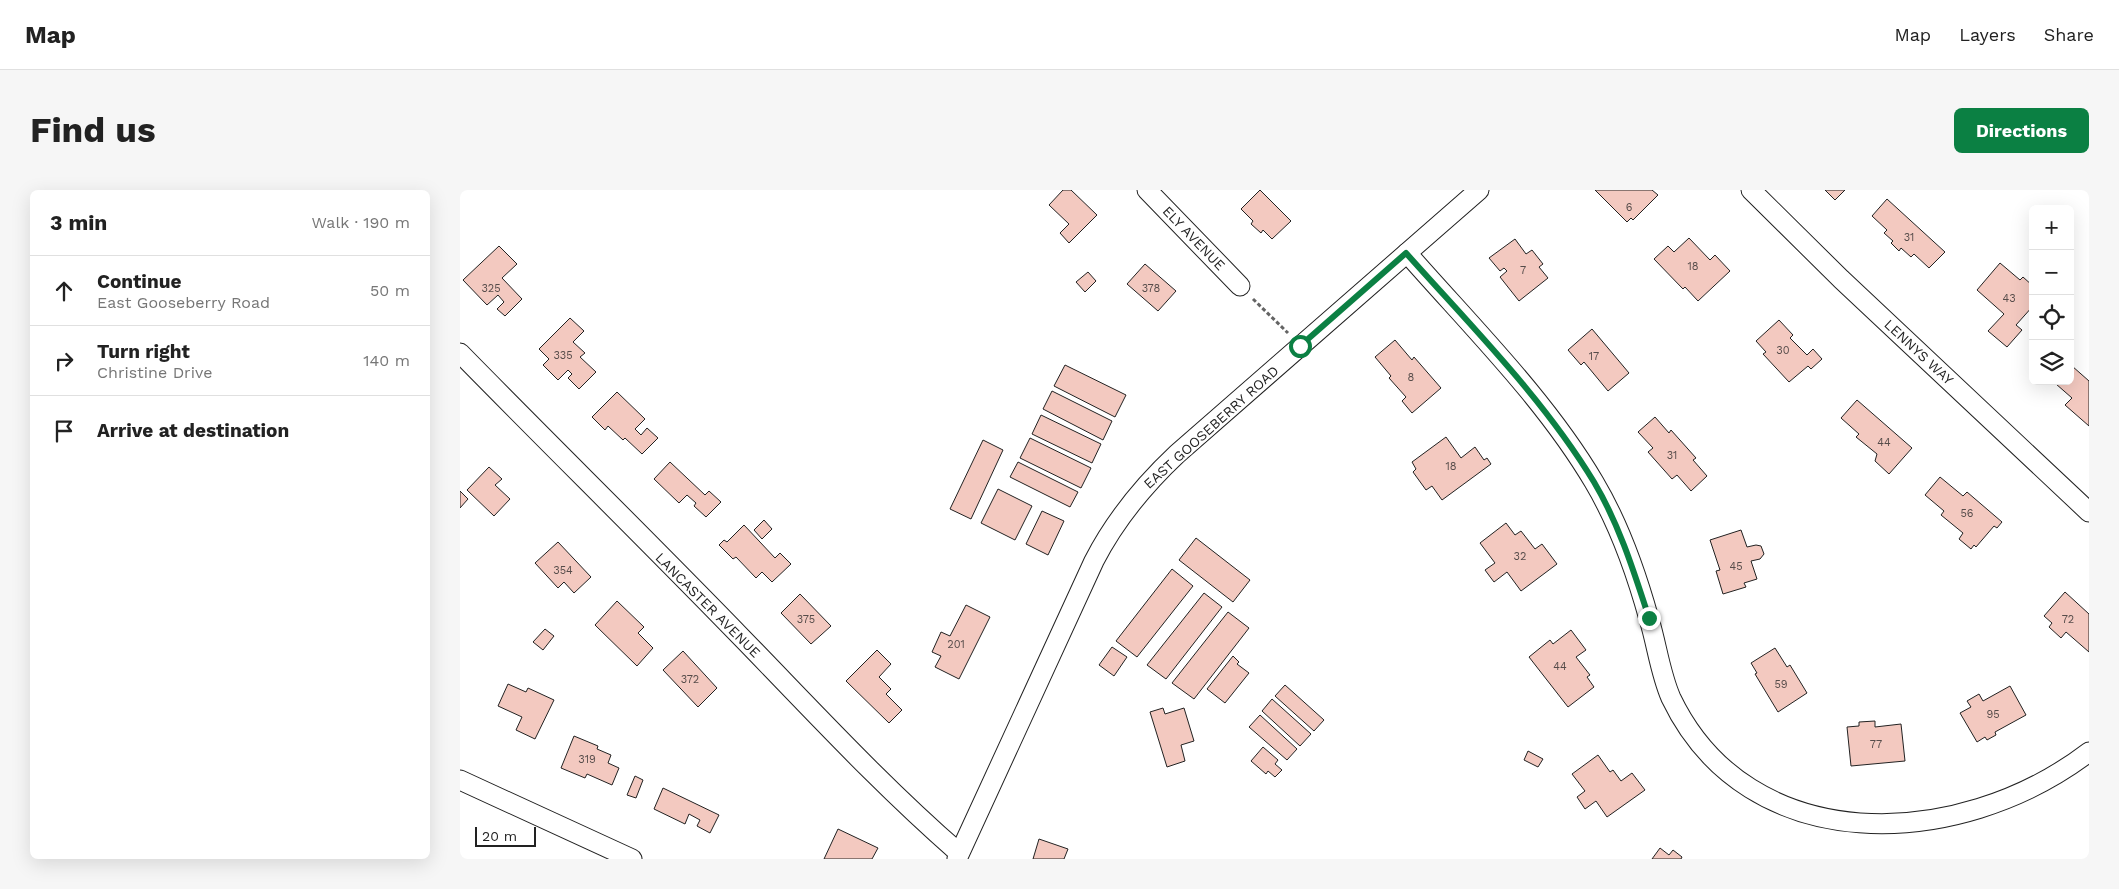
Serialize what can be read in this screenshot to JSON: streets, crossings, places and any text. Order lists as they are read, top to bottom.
{
  "streets": {
    "street": [
      "ELY AVENUE",
      "LENNYS WAY",
      "EAST GOOSEBERRY ROAD",
      "LANCASTER AVENUE"
    ]
  },
  "crossings": [
    ["EAST GOOSEBERRY ROAD", "LANCASTER AVENUE"]
  ],
  "house_numbers": [
    "6",
    "31",
    "18",
    "7",
    "325",
    "378",
    "43",
    "30",
    "335",
    "17",
    "8",
    "44",
    "31",
    "18",
    "56",
    "32",
    "45",
    "354",
    "375",
    "72",
    "201",
    "44",
    "372",
    "59",
    "95",
    "77",
    "319"
  ],
  "scale_bar": "20 m",
  "page": {
    "header": "Map",
    "nav": ["Map", "Layers", "Share"],
    "buttons": "Directions",
    "title": "Find us",
    "heading": ["3 min", "Walk · 190 m"],
    "map_buttons": ["+", "−"],
    "list": [
      ["Continue", "East Gooseberry Road", "50 m"],
      ["Turn right", "Christine Drive", "140 m"],
      "Arrive at destination"
    ],
    "scale": "20 m"
  }
}
